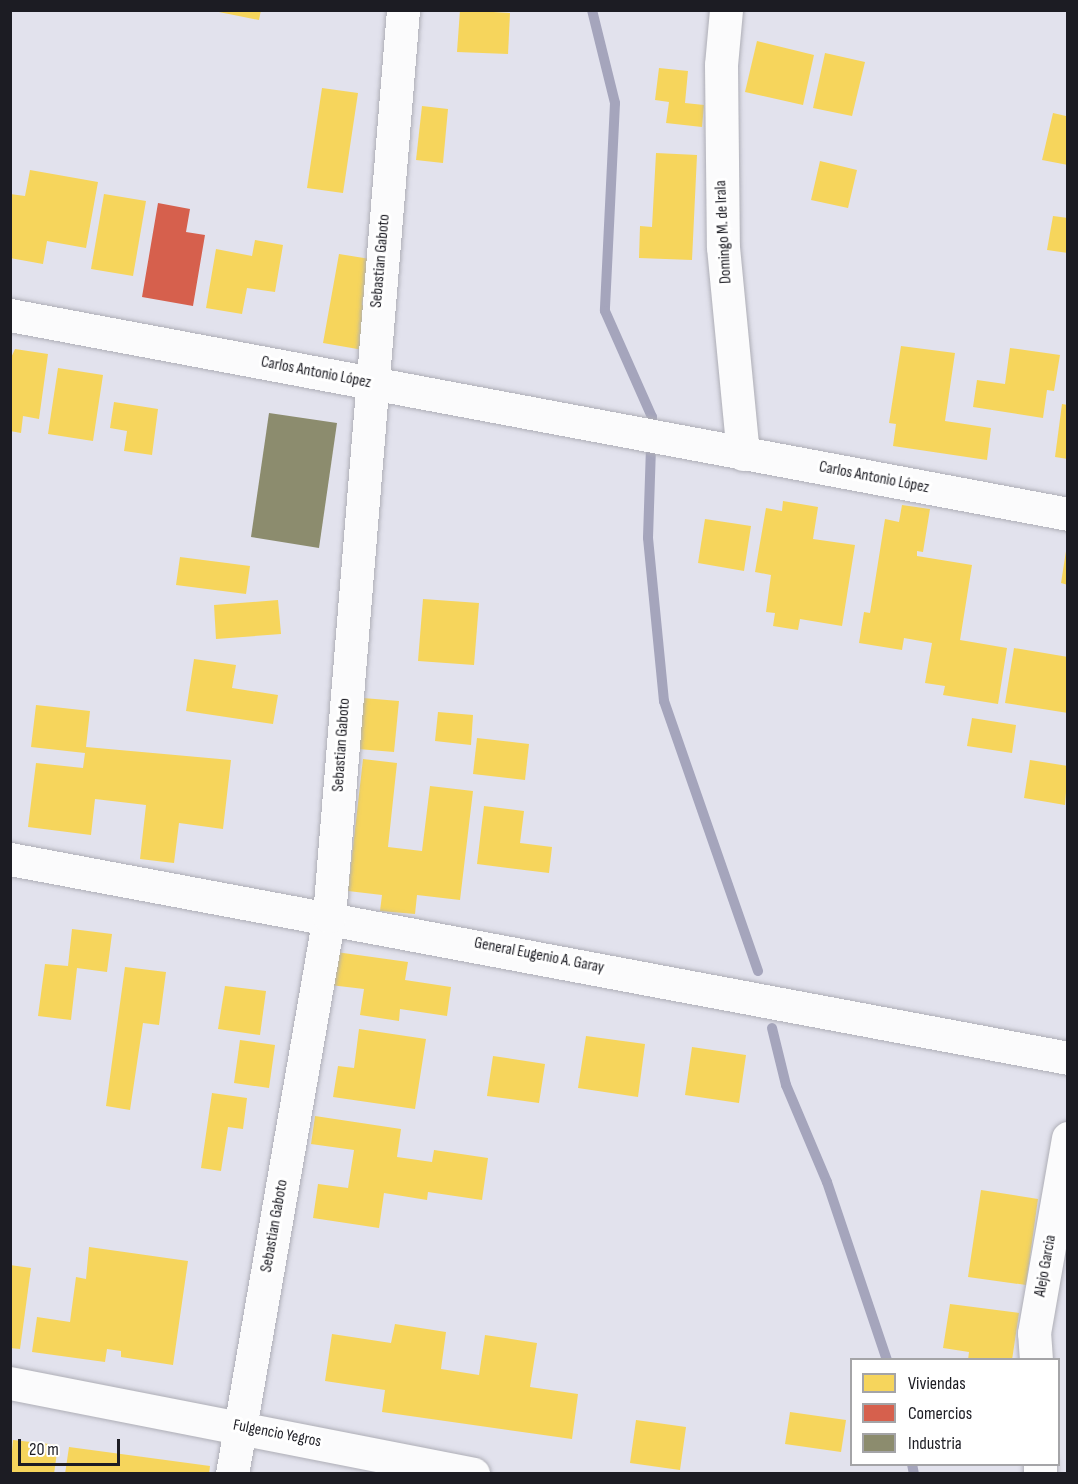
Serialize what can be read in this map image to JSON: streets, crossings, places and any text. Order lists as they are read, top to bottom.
{
  "streets": {
    "street": [
      "Domingo M. de Irala",
      "Sebastian Gaboto",
      "Carlos Antonio López",
      "General Eugenio A. Garay",
      "Alejo Garcia",
      "Fulgencio Yegros"
    ]
  },
  "crossings": [
    ["Domingo M. de Irala", "Carlos Antonio López"],
    ["Sebastian Gaboto", "Carlos Antonio López"],
    ["Sebastian Gaboto", "General Eugenio A. Garay"],
    ["Sebastian Gaboto", "Fulgencio Yegros"]
  ],
  "legend": ["Viviendas", "Comercios", "Industria"],
  "scale_bar": "20 m"
}
